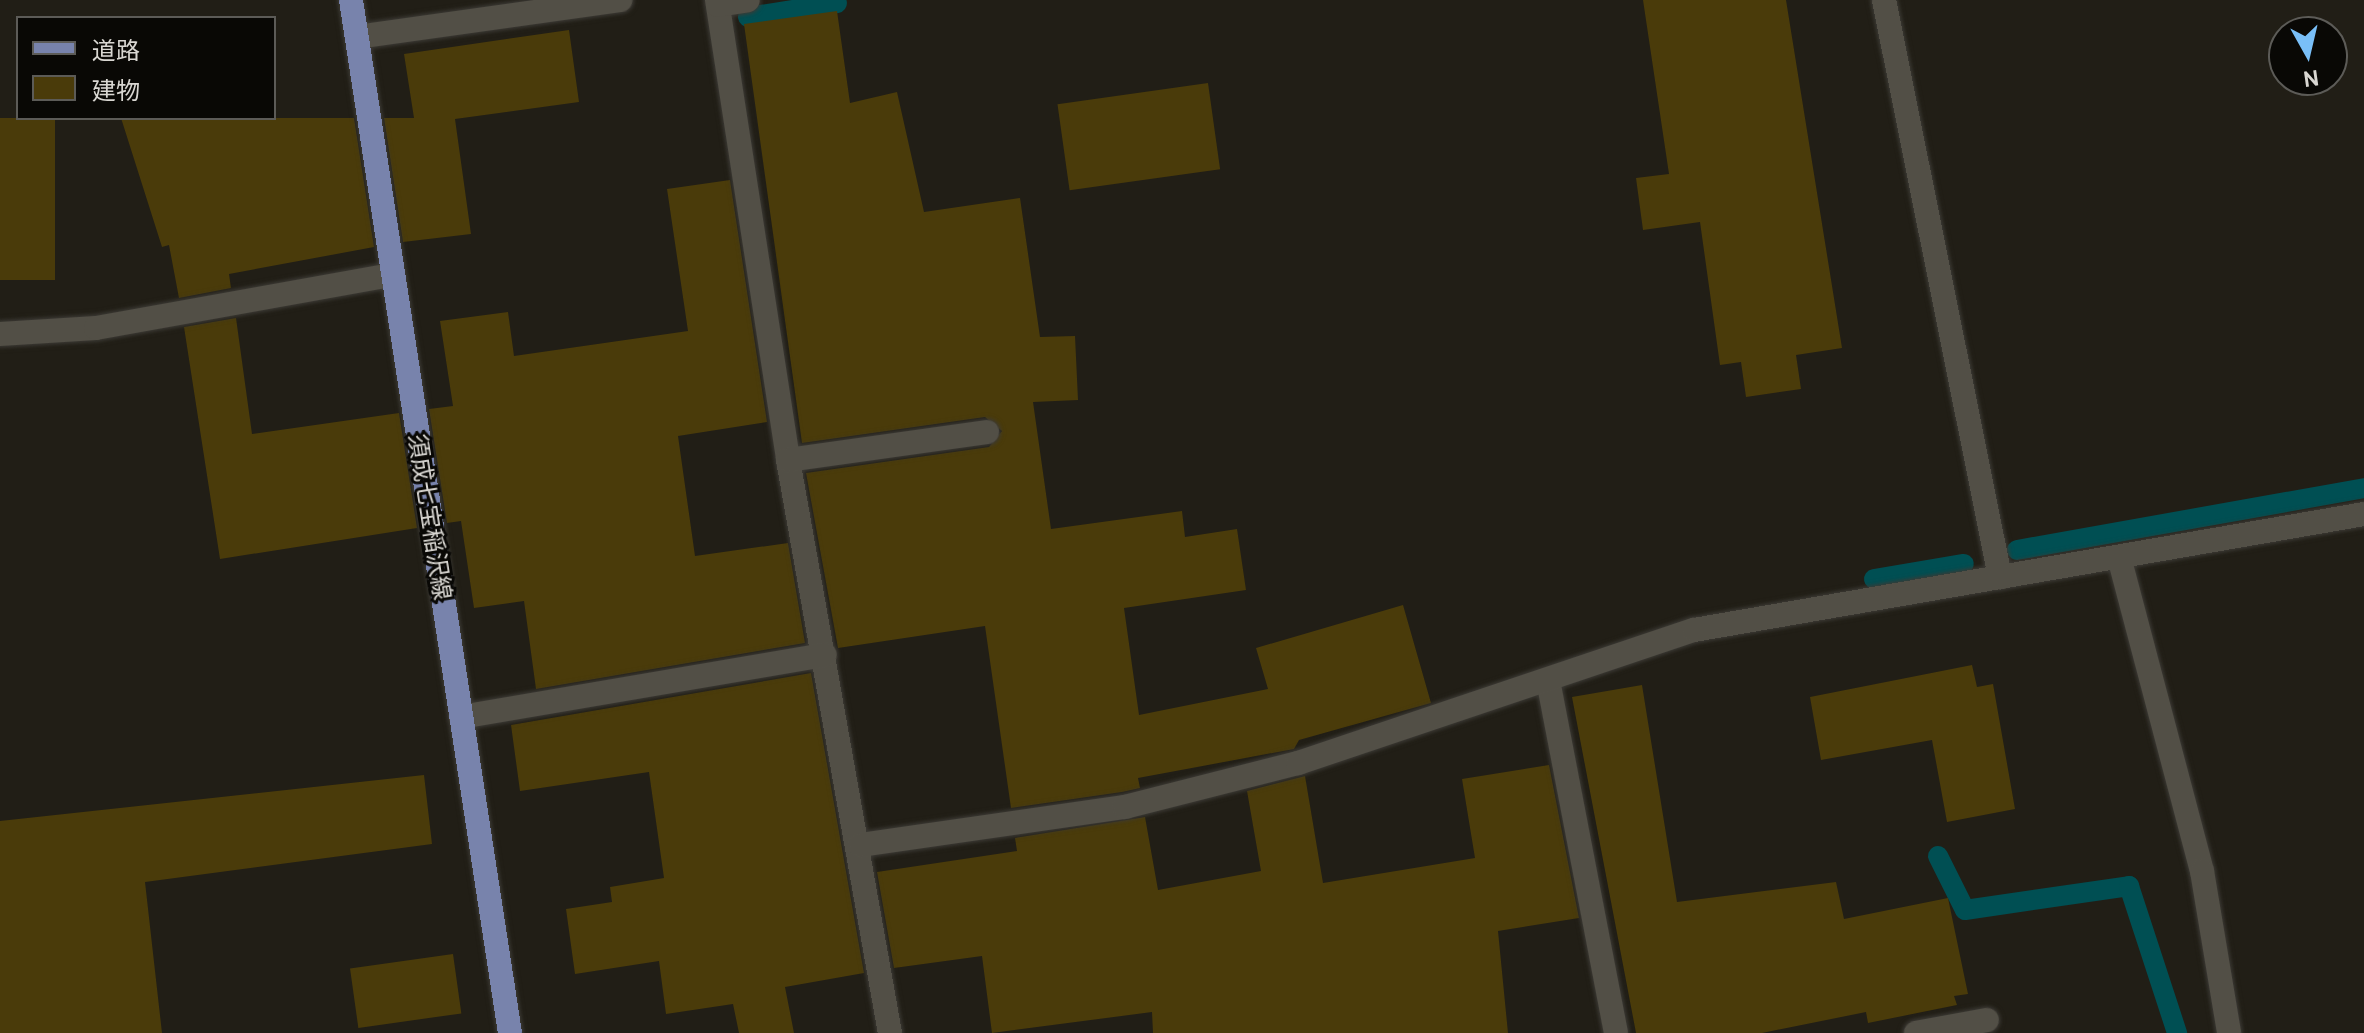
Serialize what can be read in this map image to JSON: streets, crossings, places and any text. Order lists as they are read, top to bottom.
{
  "streets": {
    "main road": ["須成七宝稲沢線"]
  },
  "legend": ["道路", "建物"],
  "north": "bottom"
}
